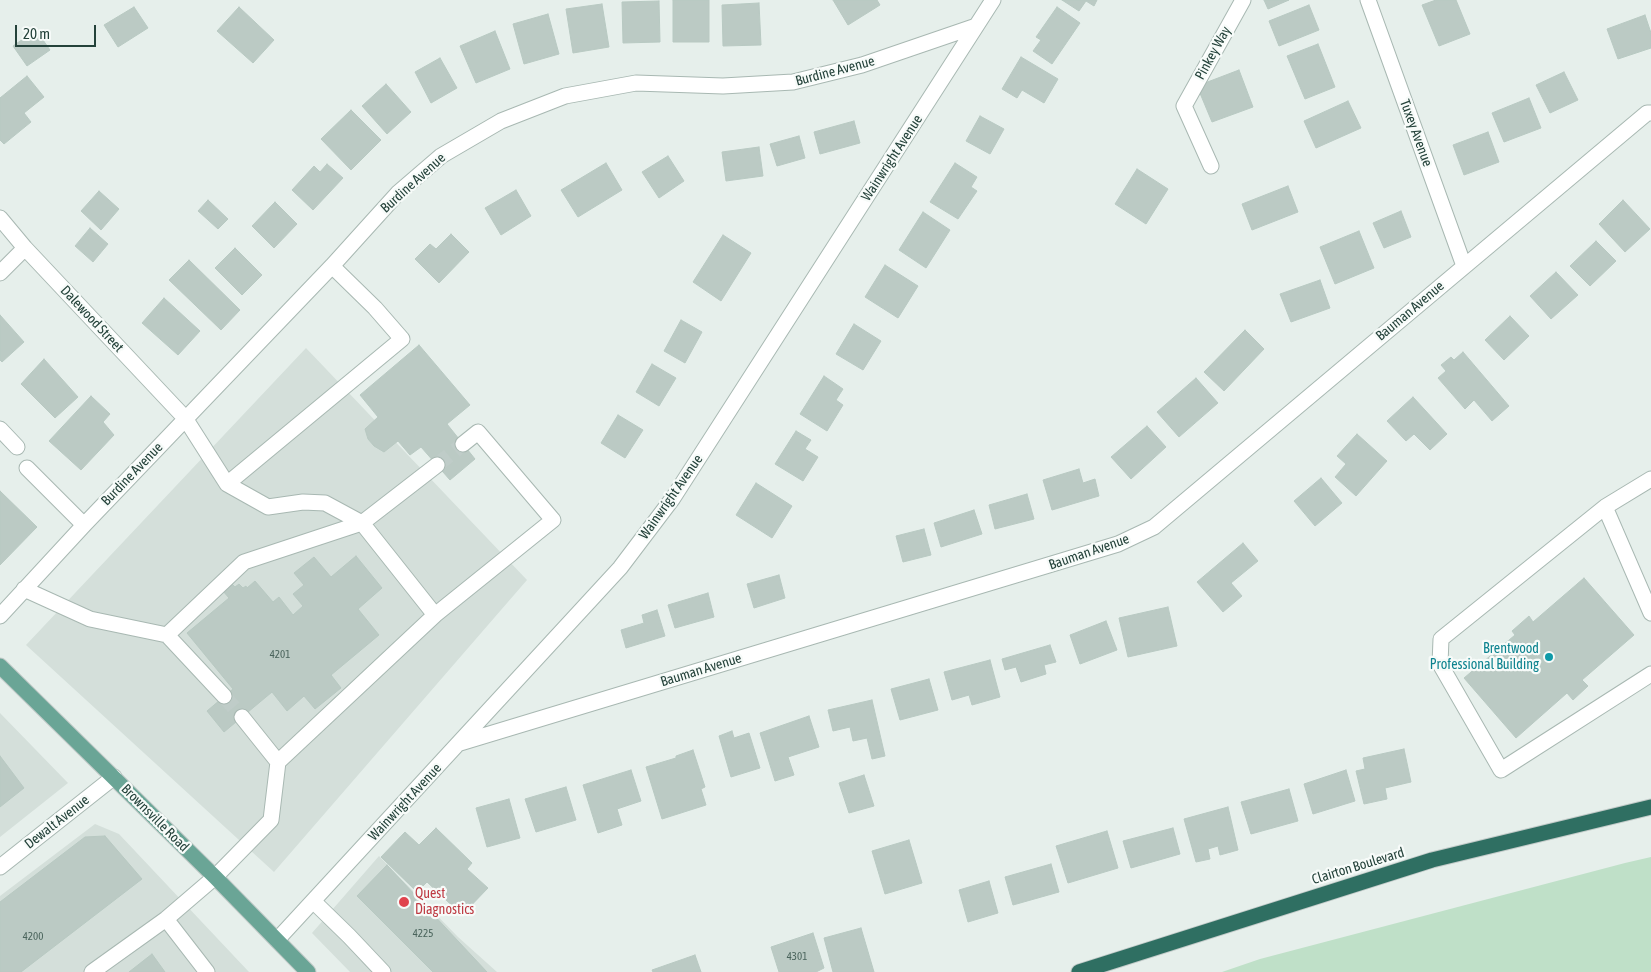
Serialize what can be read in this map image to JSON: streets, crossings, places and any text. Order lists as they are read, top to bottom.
{
  "streets": {
    "highway": ["Clairton Boulevard"],
    "main road": ["Brownsville Road"],
    "street": [
      "Pinkey Way",
      "Burdine Avenue",
      "Tuxey Avenue",
      "Wainwright Avenue",
      "Bauman Avenue",
      "Dalewood Street",
      "Dewalt Avenue"
    ]
  },
  "crossings": [
    ["Burdine Avenue", "Wainwright Avenue"],
    ["Burdine Avenue", "Dalewood Street"],
    ["Tuxey Avenue", "Bauman Avenue"],
    ["Wainwright Avenue", "Bauman Avenue"],
    ["Wainwright Avenue", "Brownsville Road"],
    ["Brownsville Road", "Dewalt Avenue"]
  ],
  "places": ["Brentwood Professional Building", "Quest Diagnostics"],
  "house_numbers": [
    "4201",
    "4225",
    "4200",
    "4301"
  ],
  "scale_bar": "20 m"
}
